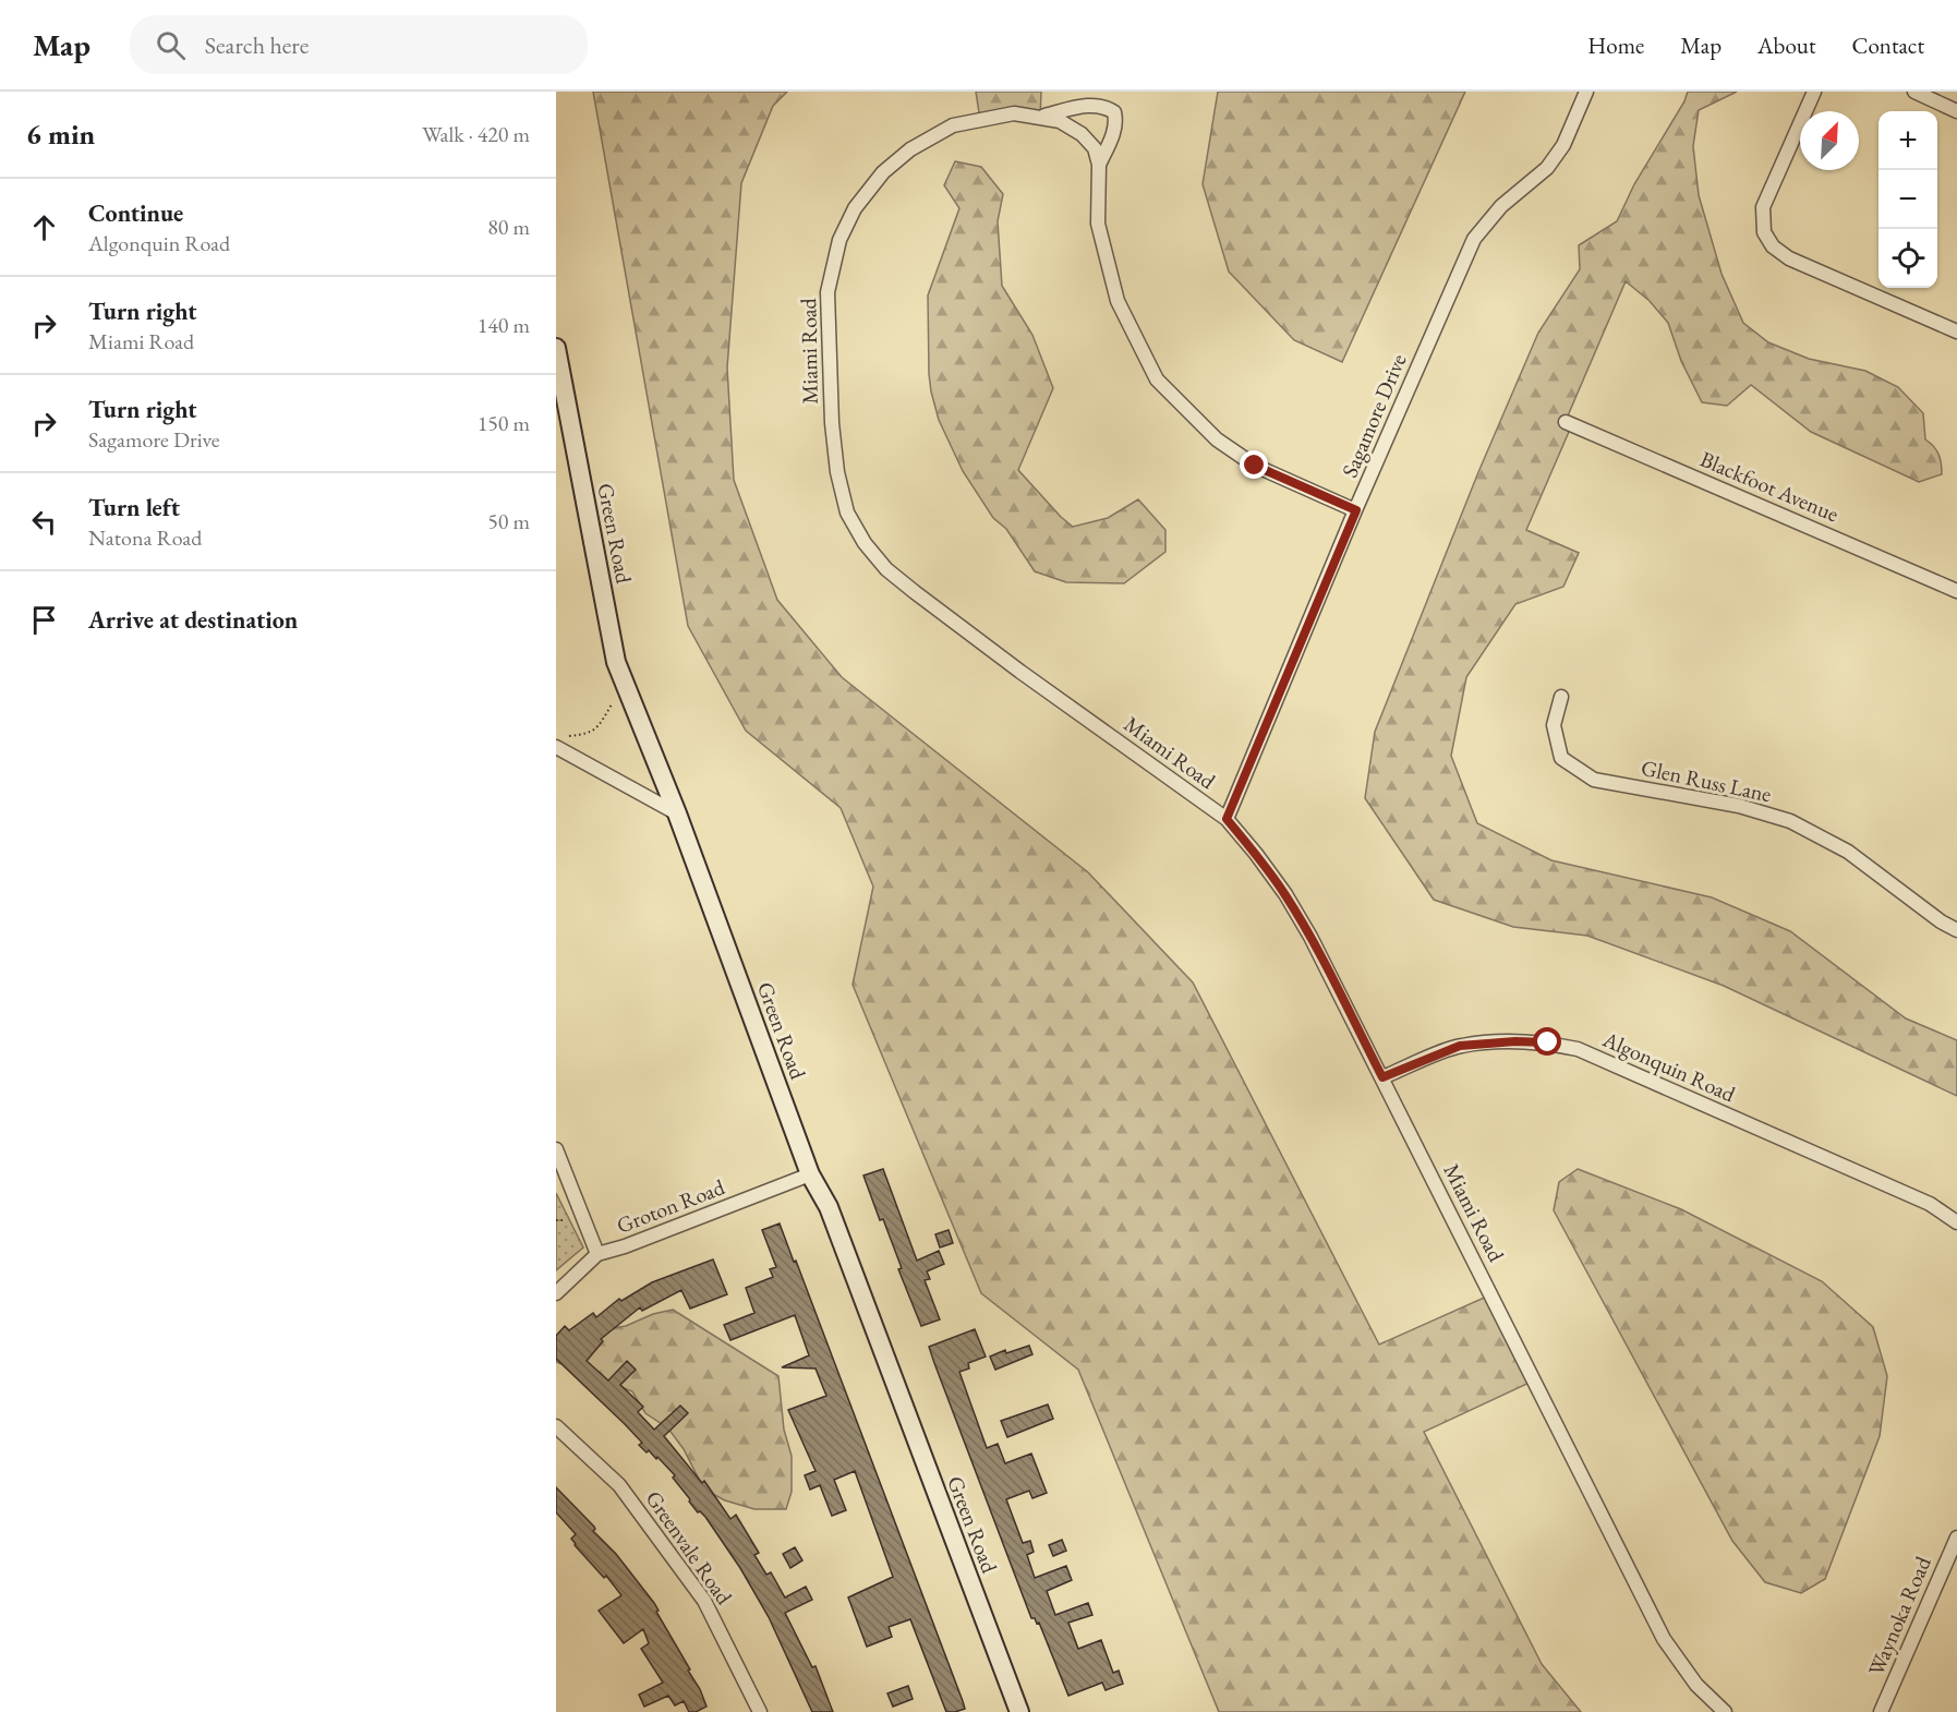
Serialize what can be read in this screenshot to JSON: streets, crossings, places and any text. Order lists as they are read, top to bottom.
{
  "streets": {
    "main road": ["Green Road"],
    "street": [
      "Miami Road",
      "Sagamore Drive",
      "Blackfoot Avenue",
      "Glen Russ Lane",
      "Algonquin Road",
      "Groton Road",
      "Greenvale Road",
      "Waynoka Road"
    ]
  },
  "crossings": [
    ["Miami Road", "Sagamore Drive"],
    ["Miami Road", "Algonquin Road"],
    ["Green Road", "Groton Road"]
  ],
  "north": "top right",
  "page": {
    "header": "Map",
    "search": "Search here",
    "nav": [
      "Home",
      "Map",
      "About",
      "Contact"
    ],
    "heading": ["6 min", "Walk · 420 m"],
    "map_buttons": ["+", "−"],
    "list": [
      ["Continue", "Algonquin Road", "80 m"],
      ["Turn right", "Miami Road", "140 m"],
      ["Turn right", "Sagamore Drive", "150 m"],
      ["Turn left", "Natona Road", "50 m"],
      "Arrive at destination"
    ]
  }
}
